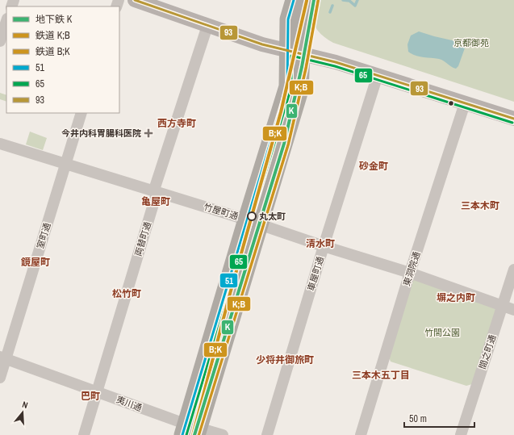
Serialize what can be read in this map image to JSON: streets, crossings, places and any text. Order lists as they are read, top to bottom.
{
  "streets": {
    "street": [
      "竹屋町通",
      "室町通",
      "両替町通",
      "東洞院通",
      "車屋町通",
      "間之町通",
      "夷川通"
    ]
  },
  "crossings": [
    ["竹屋町通", "室町通"],
    ["竹屋町通", "両替町通"],
    ["竹屋町通", "東洞院通"],
    ["竹屋町通", "車屋町通"],
    ["竹屋町通", "間之町通"],
    ["室町通", "夷川通"],
    ["両替町通", "夷川通"]
  ],
  "districts": [
    "西方寺町",
    "砂金町",
    "亀屋町",
    "三本木町",
    "清水町",
    "鏡屋町",
    "松竹町",
    "塀之内町",
    "少将井御旅町",
    "三本木五丁目",
    "巴町"
  ],
  "parks": ["京都御苑", "竹間公園"],
  "places": {
    "health": ["今井内科胃腸科医院"],
    "other": ["丸太町"]
  },
  "lines": [
    "metro line K",
    "transit line 51",
    "transit line 93",
    "rail line K;B",
    "rail line B;K",
    "transit line 65"
  ],
  "legend": [
    "地下鉄 K",
    "鉄道 K;B",
    "鉄道 B;K",
    "51",
    "65",
    "93"
  ],
  "scale_bar": "50 m",
  "north": "top"
}
